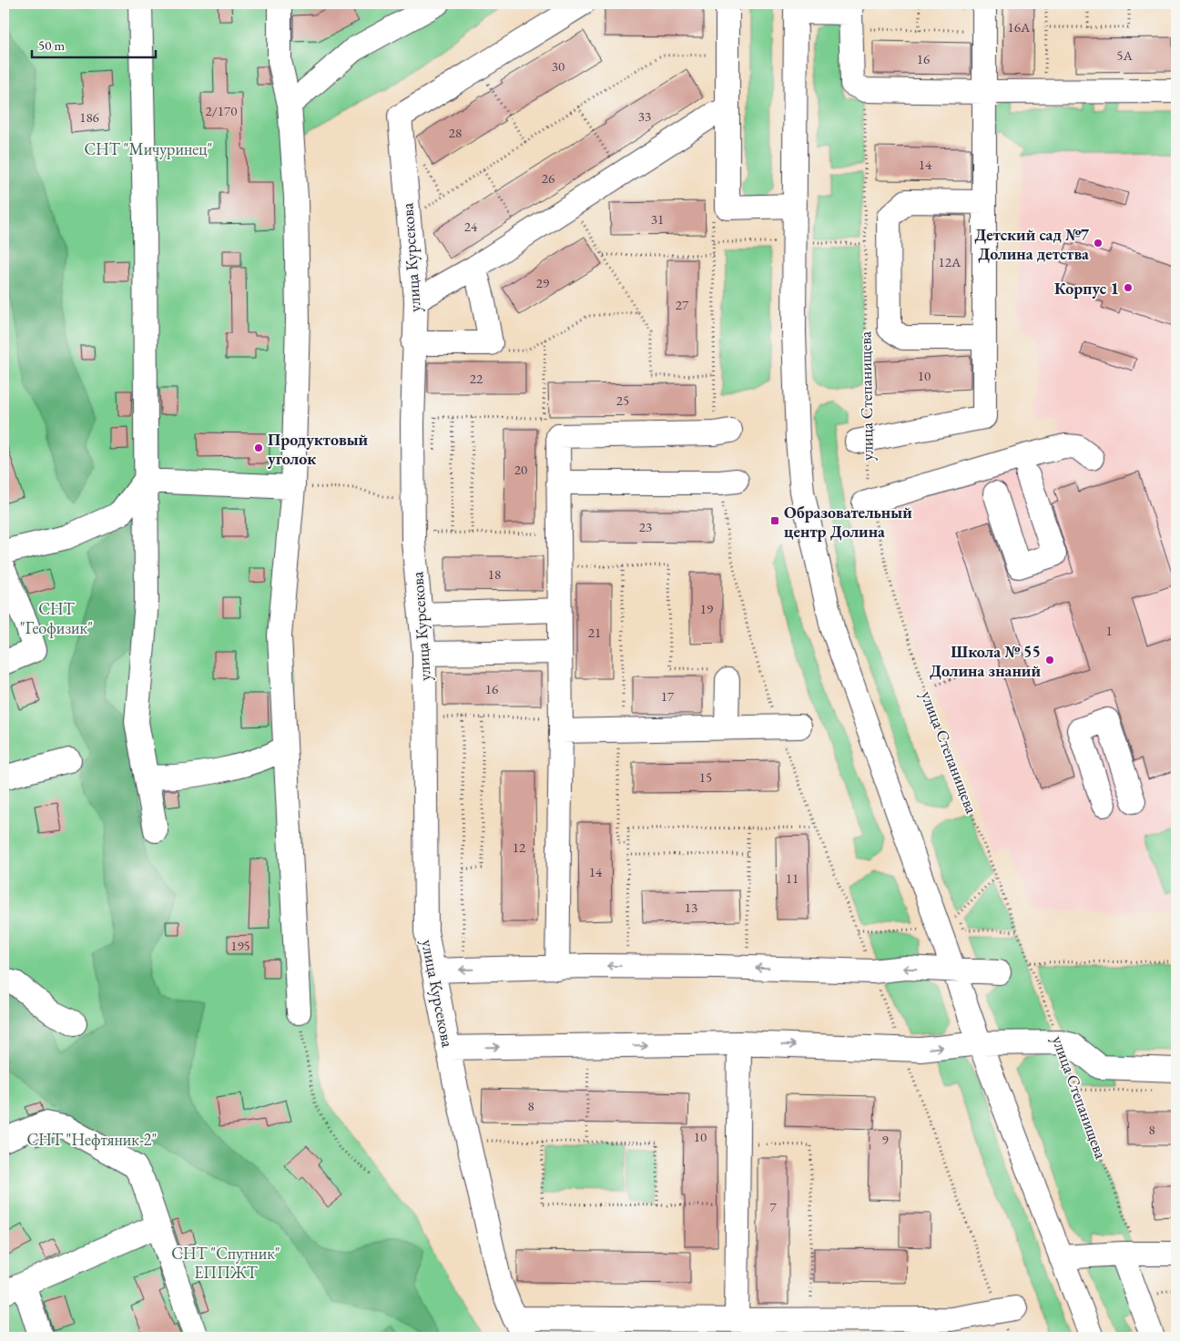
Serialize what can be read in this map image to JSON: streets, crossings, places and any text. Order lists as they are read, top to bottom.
{
  "streets": {
    "street": ["улица Курсекова"],
    "path": ["улица Степанищева"]
  },
  "parks": [
    "СНТ \"Мичуринец\"",
    "СНТ \"Геофизик\"",
    "СНТ \"Нефтяник-2\"",
    "СНТ \"Спутник\" ЕППЖТ"
  ],
  "places": {
    "other": [
      "Детский сад №7 Долина детства",
      "Корпус 1",
      "Продуктовый уголок",
      "Школа № 55 Долина знаний"
    ],
    "transit": ["Образовательный центр Долина"]
  },
  "house_numbers": [
    "16А",
    "5А",
    "16",
    "30",
    "2/170",
    "33",
    "186",
    "28",
    "14",
    "26",
    "31",
    "24",
    "12А",
    "29",
    "27",
    "10",
    "22",
    "25",
    "20",
    "23",
    "18",
    "19",
    "1",
    "21",
    "16",
    "17",
    "15",
    "12",
    "14",
    "11",
    "13",
    "195",
    "8",
    "8",
    "10",
    "9",
    "7"
  ],
  "scale_bar": "50 m"
}
